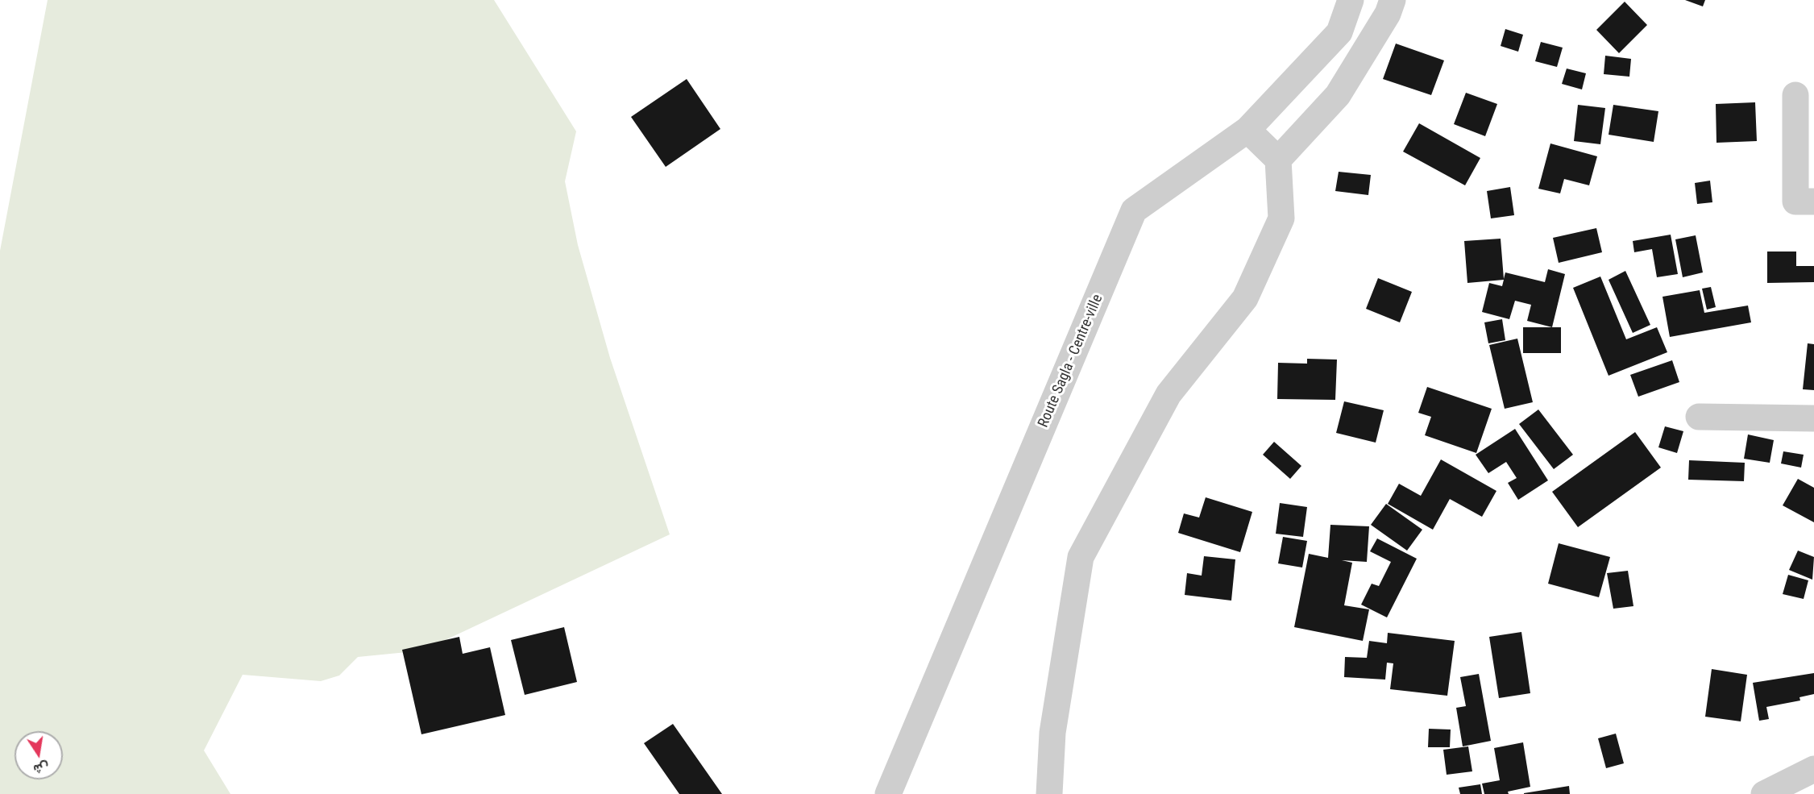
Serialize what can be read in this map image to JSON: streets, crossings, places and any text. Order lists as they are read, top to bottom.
{
  "streets": {
    "street": ["Route Sagla - Centre-ville"]
  },
  "north": "bottom"
}
